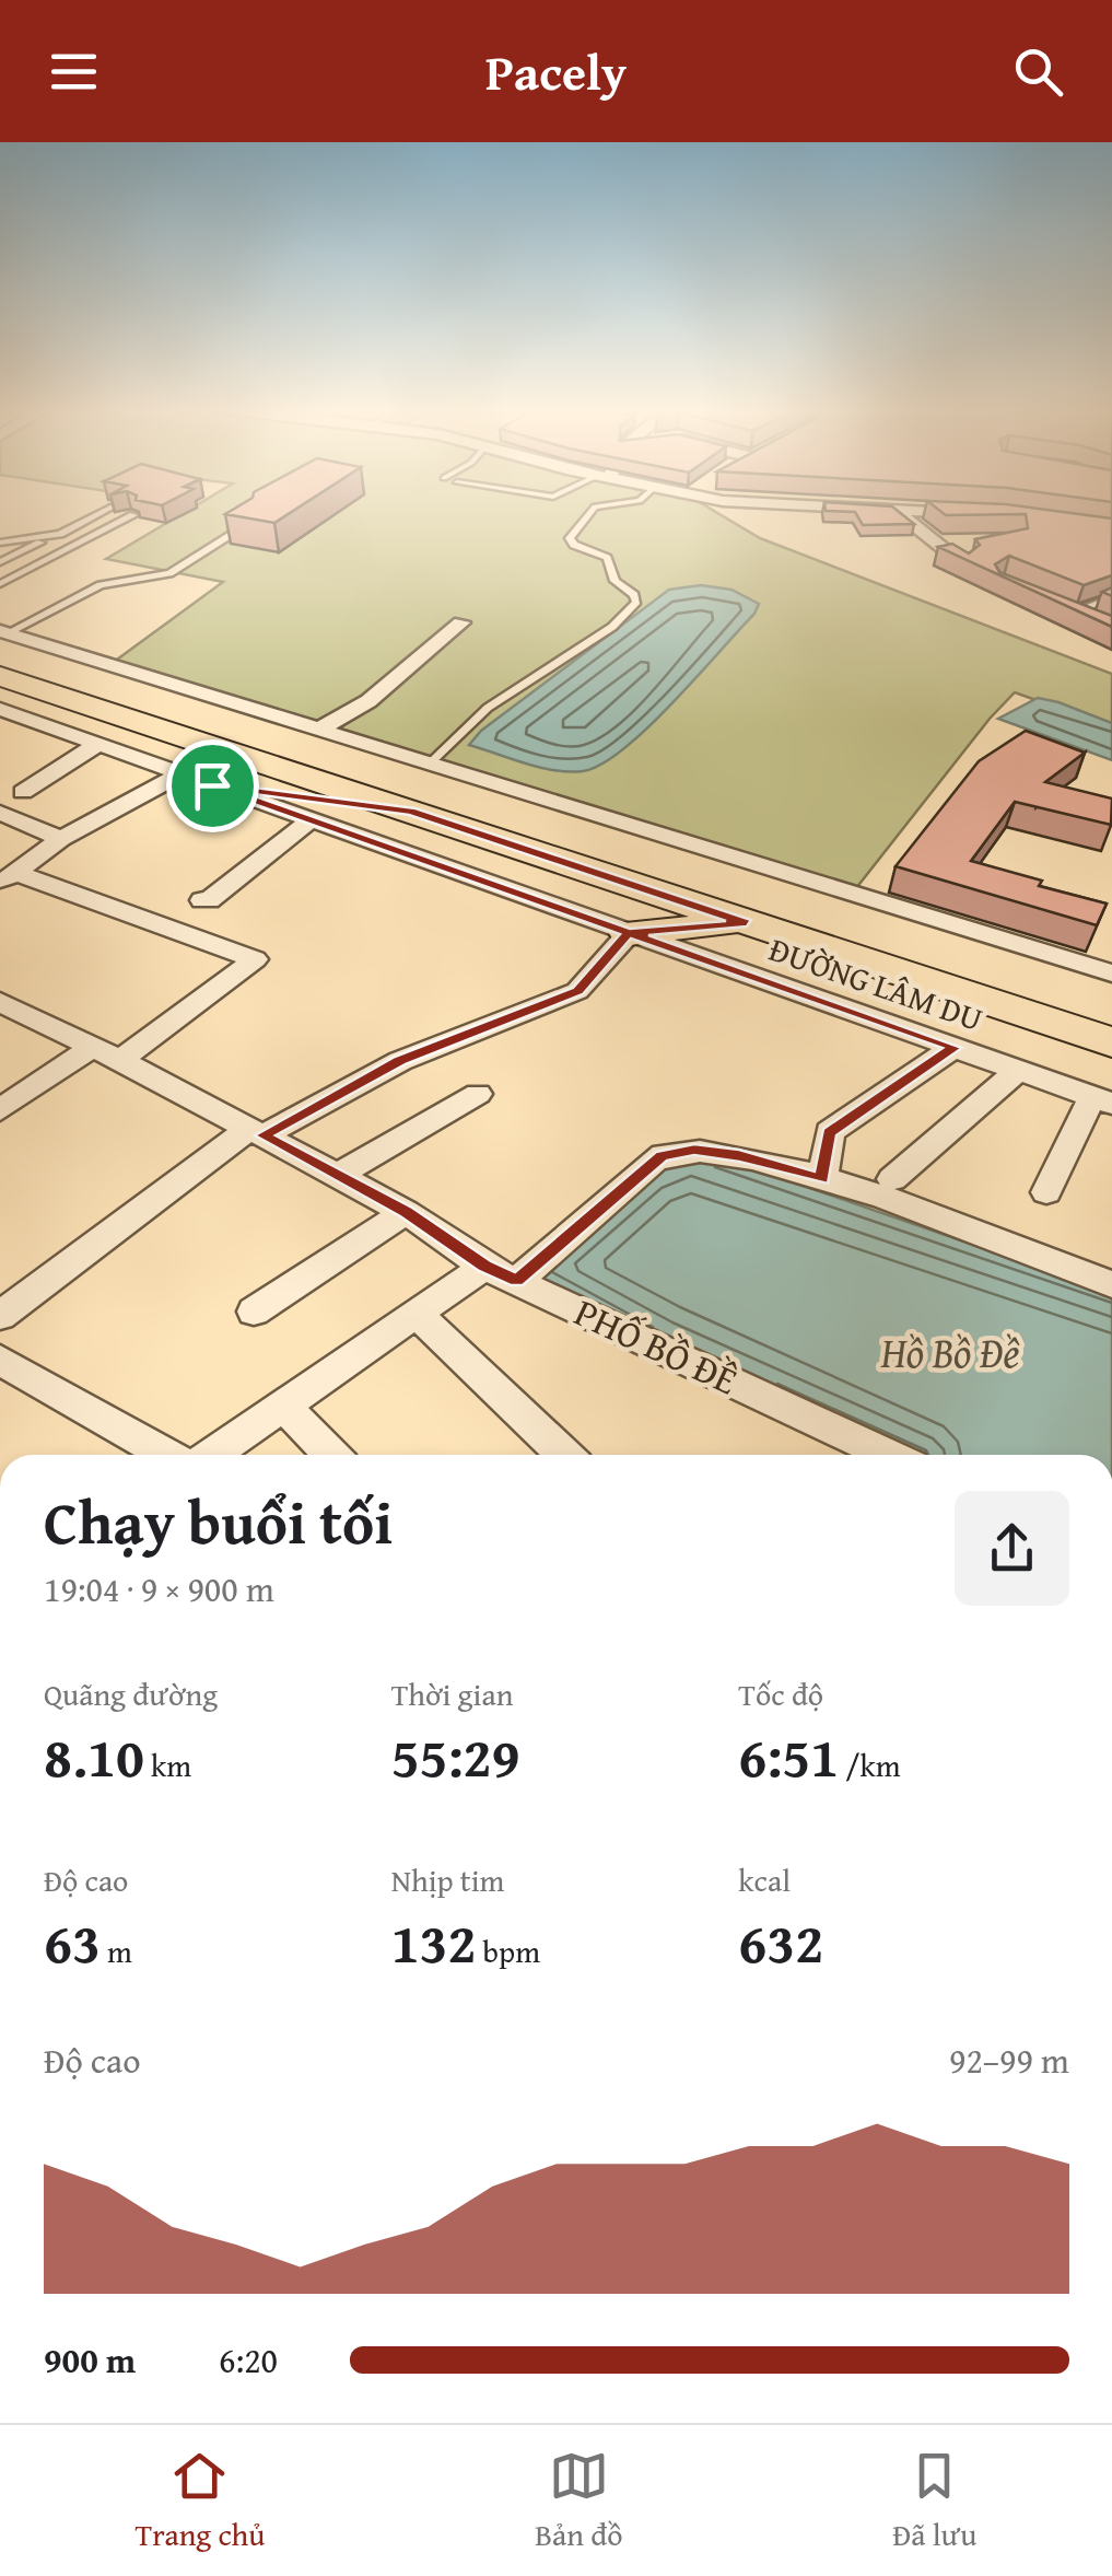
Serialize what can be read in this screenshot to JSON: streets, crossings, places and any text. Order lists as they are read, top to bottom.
{
  "streets": {
    "street": ["ĐƯỜNG LÂM DU", "PHỐ BỒ ĐỀ"]
  },
  "water": ["Hồ Bồ Đề"],
  "page": {
    "header": "Pacely",
    "heading": ["Chạy buổi tối", "19:04 · 9 × 900 m"],
    "stats": [
      ["Quãng đường", "8.10 km"],
      ["Thời gian", "55:29"],
      ["Tốc độ", "6:51 /km"],
      ["Độ cao", "63 m"],
      ["Nhịp tim", "132 bpm"],
      ["kcal", "632"]
    ],
    "chart": ["Độ cao", "92–99 m"],
    "list": [
      {
        "name": "900 m",
        "note": "6:20"
      }
    ],
    "tabs": ["Trang chủ", "Bản đồ", "Đã lưu"]
  }
}
